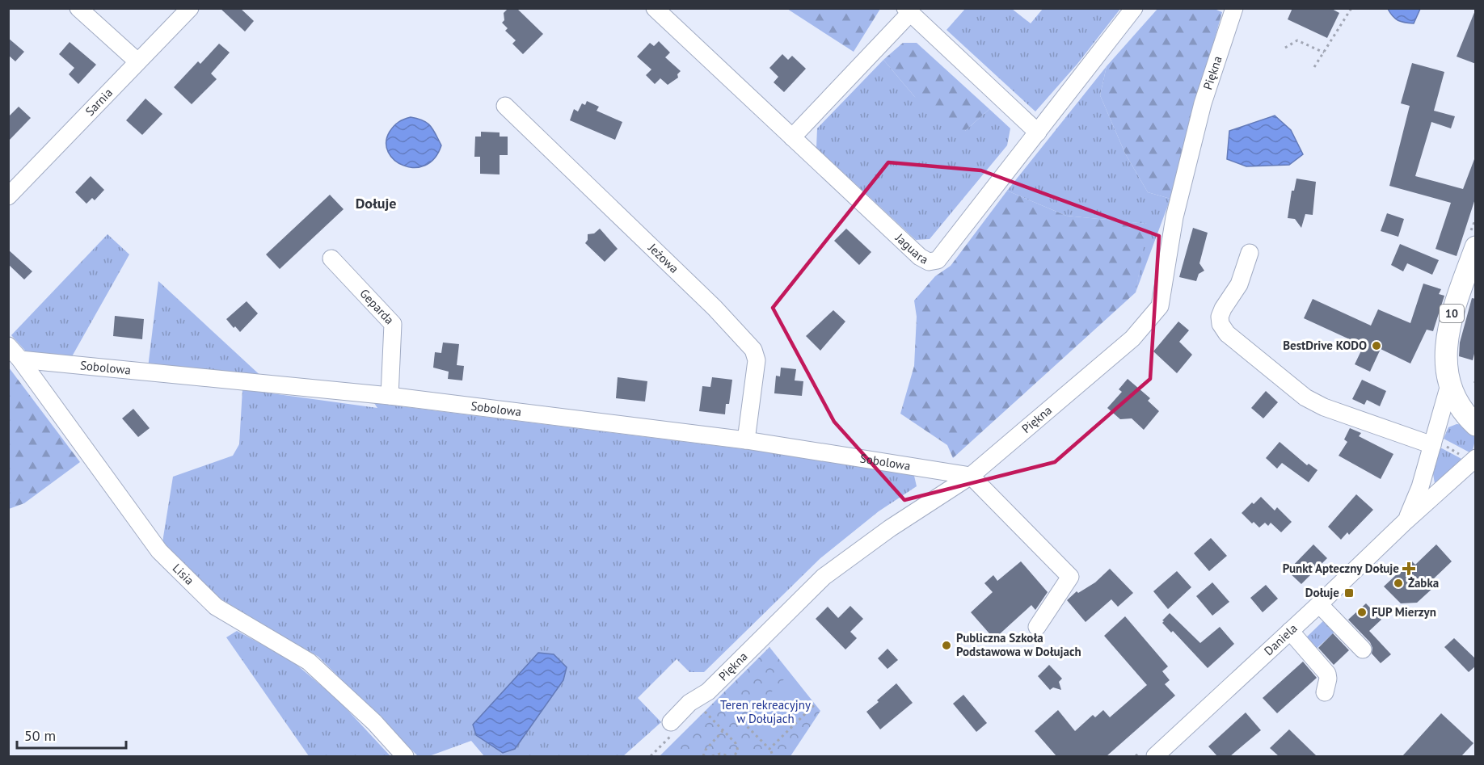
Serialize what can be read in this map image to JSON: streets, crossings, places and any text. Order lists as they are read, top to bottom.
{
  "streets": {
    "main road": ["10"],
    "street": [
      "Piękna",
      "Sarnia",
      "Jaguara",
      "Jeżowa",
      "Geparda",
      "Sobolowa",
      "Lisia",
      "Daniela"
    ]
  },
  "crossings": [
    ["Piękna", "Sobolowa"],
    ["Jeżowa", "Sobolowa"],
    ["Geparda", "Sobolowa"],
    ["10", "Daniela"],
    ["Sobolowa", "Lisia"]
  ],
  "districts": ["Dołuje"],
  "parks": ["Teren rekreacyjny w Dołujach"],
  "places": {
    "other": [
      "BestDrive KODO",
      "Żabka",
      "FUP Mierzyn",
      "Publiczna Szkoła Podstawowa w Dołujach"
    ],
    "health": ["Punkt Apteczny Dołuje"],
    "transit": ["Dołuje"]
  },
  "scale_bar": "50 m"
}
